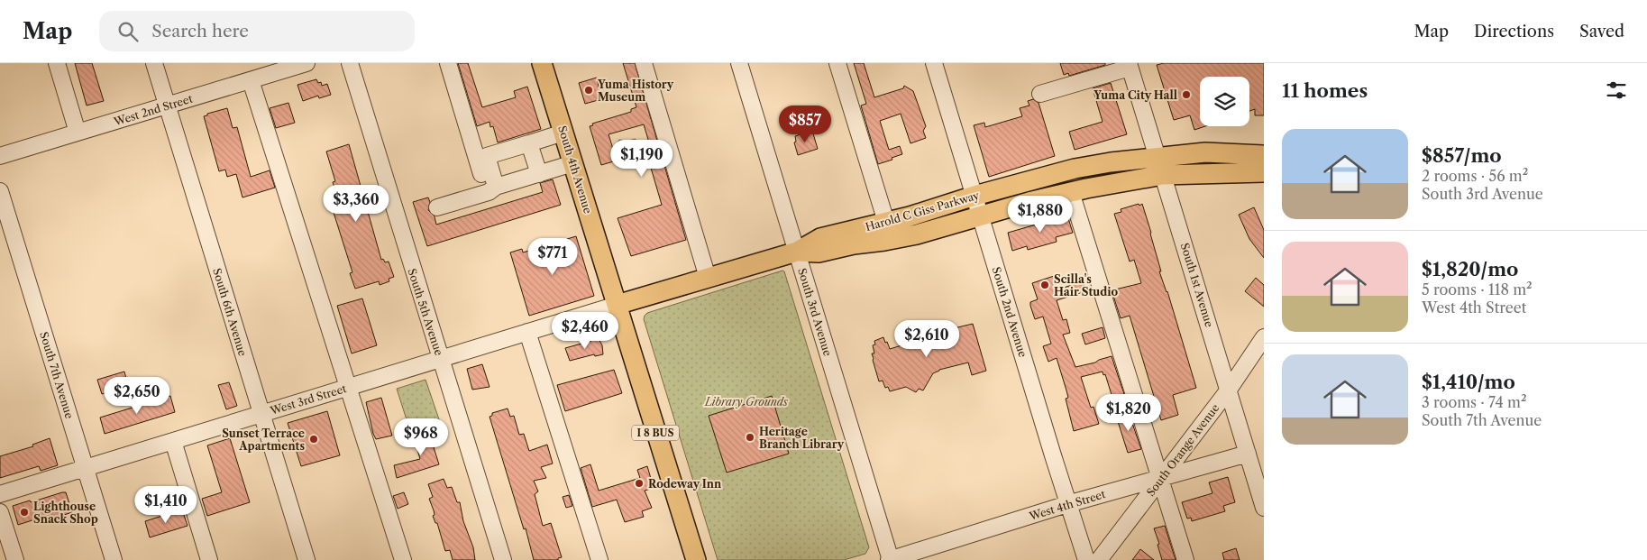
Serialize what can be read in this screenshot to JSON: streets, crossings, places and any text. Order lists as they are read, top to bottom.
{
  "streets": {
    "main road": ["South 4th Avenue", "Harold C Giss Parkway", "I 8 BUS"],
    "street": [
      "West 2nd Street",
      "South 1st Avenue",
      "South 6th Avenue",
      "South 5th Avenue",
      "South 3rd Avenue",
      "South 2nd Avenue",
      "South 7th Avenue",
      "West 3rd Street",
      "South Orange Avenue",
      "West 4th Street"
    ]
  },
  "crossings": [
    ["West 2nd Street", "South 6th Avenue"],
    ["South 4th Avenue", "Harold C Giss Parkway"],
    ["South 4th Avenue", "West 3rd Street"],
    ["Harold C Giss Parkway", "South 1st Avenue"],
    ["Harold C Giss Parkway", "South 3rd Avenue"],
    ["Harold C Giss Parkway", "South 2nd Avenue"],
    ["Harold C Giss Parkway", "West 3rd Street"],
    ["South 1st Avenue", "South Orange Avenue"],
    ["South 1st Avenue", "West 4th Street"],
    ["South 6th Avenue", "West 3rd Street"],
    ["South 5th Avenue", "West 3rd Street"],
    ["South 3rd Avenue", "West 4th Street"],
    ["South 2nd Avenue", "West 4th Street"],
    ["South 7th Avenue", "West 3rd Street"],
    ["South Orange Avenue", "West 4th Street"]
  ],
  "parks": ["Library Grounds"],
  "places": [
    "Yuma History Museum",
    "Yuma City Hall",
    "Scilla's Hair Studio",
    "Heritage Branch Library",
    "Sunset Terrace Apartments",
    "Rodeway Inn",
    "Lighthouse Snack Shop"
  ],
  "page": {
    "header": "Map",
    "search": "Search here",
    "nav": ["Map", "Directions", "Saved"],
    "heading": "11 homes",
    "price": [
      "$857",
      "$1,190",
      "$3,360",
      "$1,880",
      "$771",
      "$2,460",
      "$2,610",
      "$2,650",
      "$1,820",
      "$968",
      "$1,410"
    ],
    "list": [
      {
        "name": "$857/mo",
        "note": "2 rooms · 56 m² · South 3rd Avenue"
      },
      {
        "name": "$1,820/mo",
        "note": "5 rooms · 118 m² · West 4th Street"
      },
      {
        "name": "$1,410/mo",
        "note": "3 rooms · 74 m² · South 7th Avenue"
      }
    ]
  }
}
